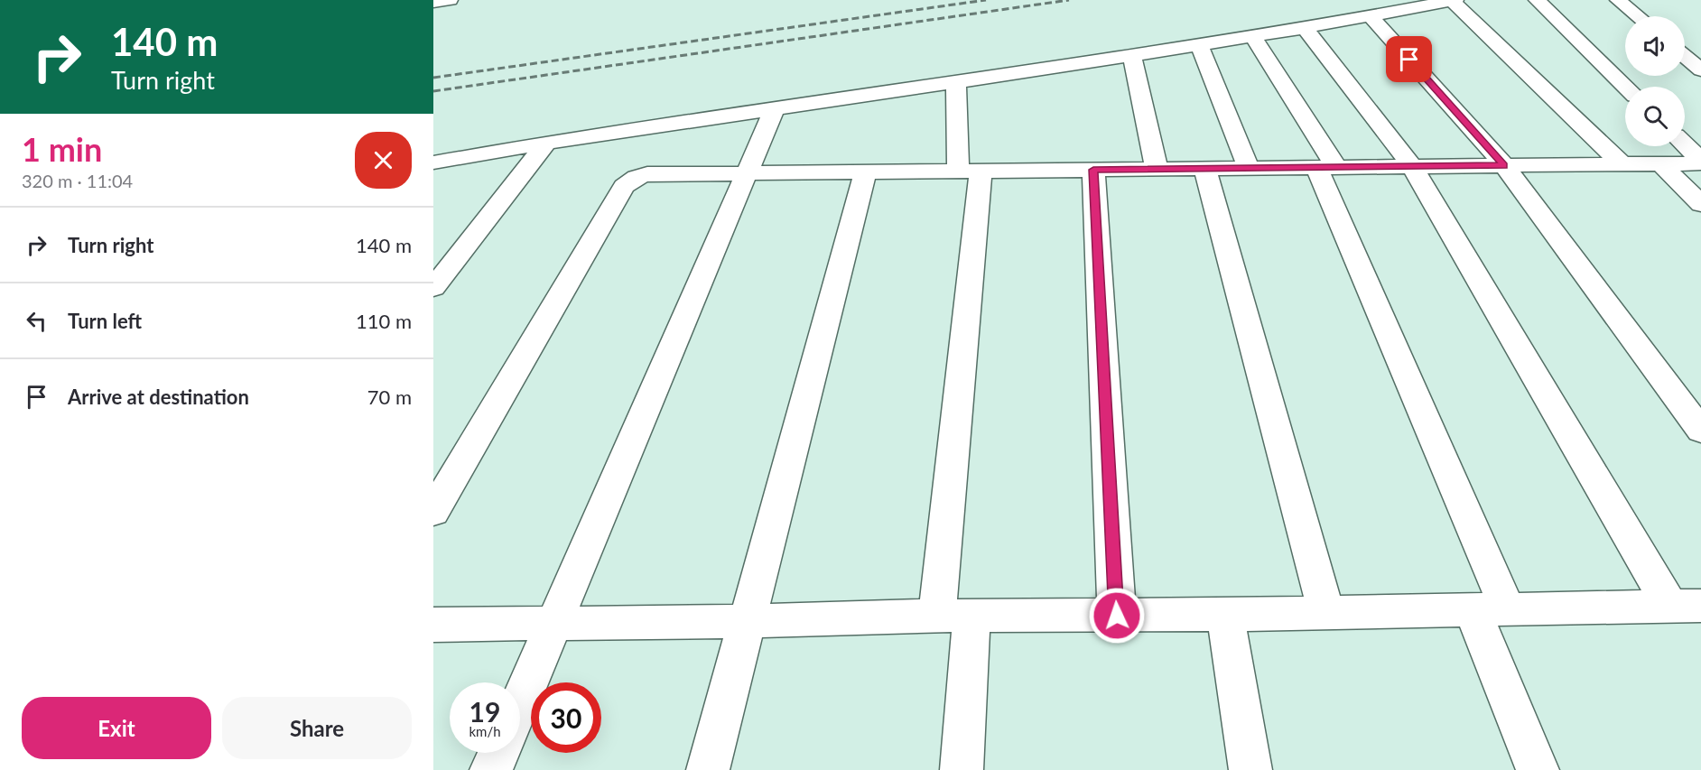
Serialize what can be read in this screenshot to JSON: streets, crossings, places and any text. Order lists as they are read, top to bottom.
{
  "page": {
    "turn": ["140 m", "Turn right"],
    "heading": ["1 min", "320 m · 11:04"],
    "list": [
      {
        "name": "Turn right",
        "value": "140 m"
      },
      {
        "name": "Turn left",
        "value": "110 m"
      },
      {
        "name": "Arrive at destination",
        "value": "70 m"
      }
    ],
    "speed": "19 km/h",
    "limit": "30",
    "buttons": ["Exit", "Share"]
  }
}
